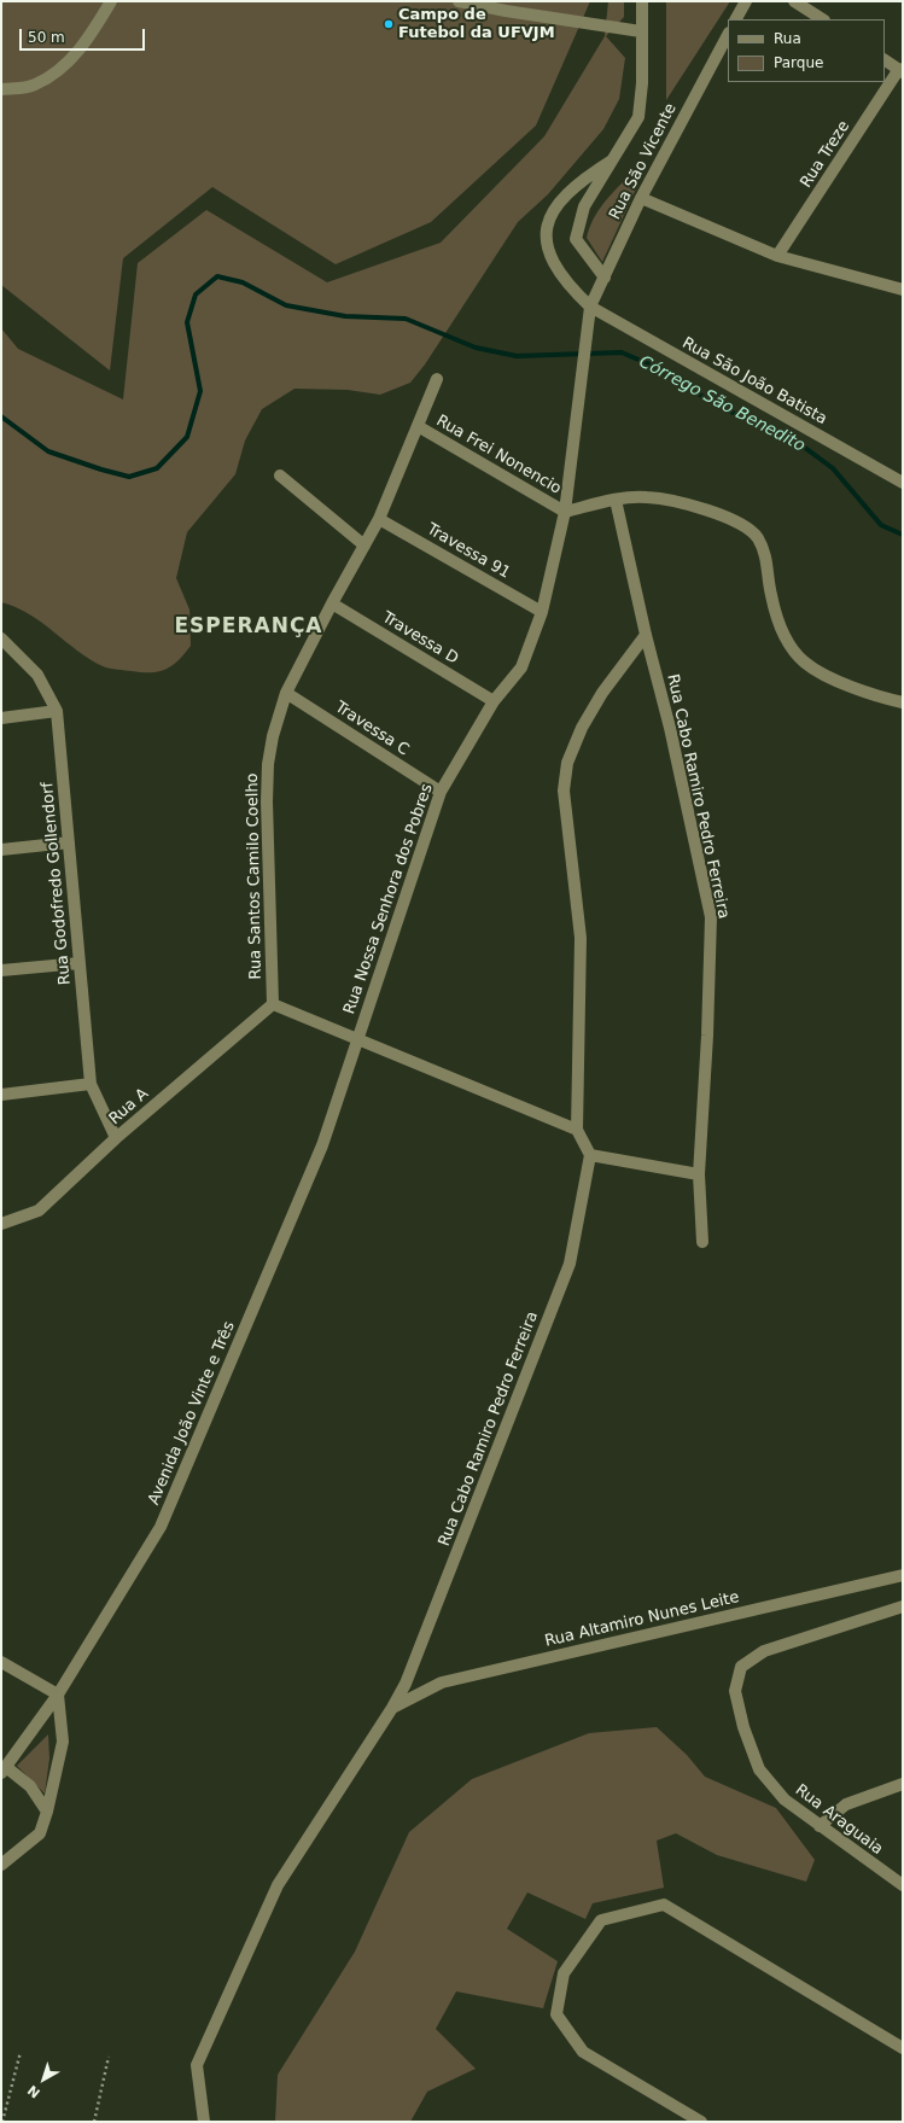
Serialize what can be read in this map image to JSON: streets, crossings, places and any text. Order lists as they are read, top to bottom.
{
  "streets": {
    "street": [
      "Rua Treze",
      "Rua São Vicente",
      "Rua São João Batista",
      "Rua Frei Nonencio",
      "Travessa 91",
      "Travessa D",
      "Travessa C",
      "Rua Cabo Ramiro Pedro Ferreira",
      "Rua Santos Camilo Coelho",
      "Rua Godofredo Gollendorf",
      "Rua Nossa Senhora dos Pobres",
      "Rua A",
      "Avenida João Vinte e Três",
      "Rua Altamiro Nunes Leite",
      "Rua Araguaia"
    ]
  },
  "crossings": [
    ["Rua São Vicente", "Rua São João Batista"],
    ["Rua São Vicente", "Rua Nossa Senhora dos Pobres"],
    ["Rua São João Batista", "Rua Nossa Senhora dos Pobres"],
    ["Rua Frei Nonencio", "Rua Santos Camilo Coelho"],
    ["Rua Frei Nonencio", "Rua Nossa Senhora dos Pobres"],
    ["Travessa 91", "Rua Santos Camilo Coelho"],
    ["Travessa 91", "Rua Nossa Senhora dos Pobres"],
    ["Travessa D", "Rua Santos Camilo Coelho"],
    ["Travessa D", "Rua Nossa Senhora dos Pobres"],
    ["Travessa C", "Rua Santos Camilo Coelho"],
    ["Travessa C", "Rua Nossa Senhora dos Pobres"],
    ["Rua Cabo Ramiro Pedro Ferreira", "Rua Altamiro Nunes Leite"],
    ["Rua Santos Camilo Coelho", "Rua A"],
    ["Rua Godofredo Gollendorf", "Rua A"],
    ["Rua Nossa Senhora dos Pobres", "Avenida João Vinte e Três"]
  ],
  "districts": ["ESPERANÇA"],
  "water": ["Córrego São Benedito"],
  "places": ["Campo de Futebol da UFVJM"],
  "legend": ["Rua", "Parque"],
  "scale_bar": "50 m",
  "north": "bottom left"
}
